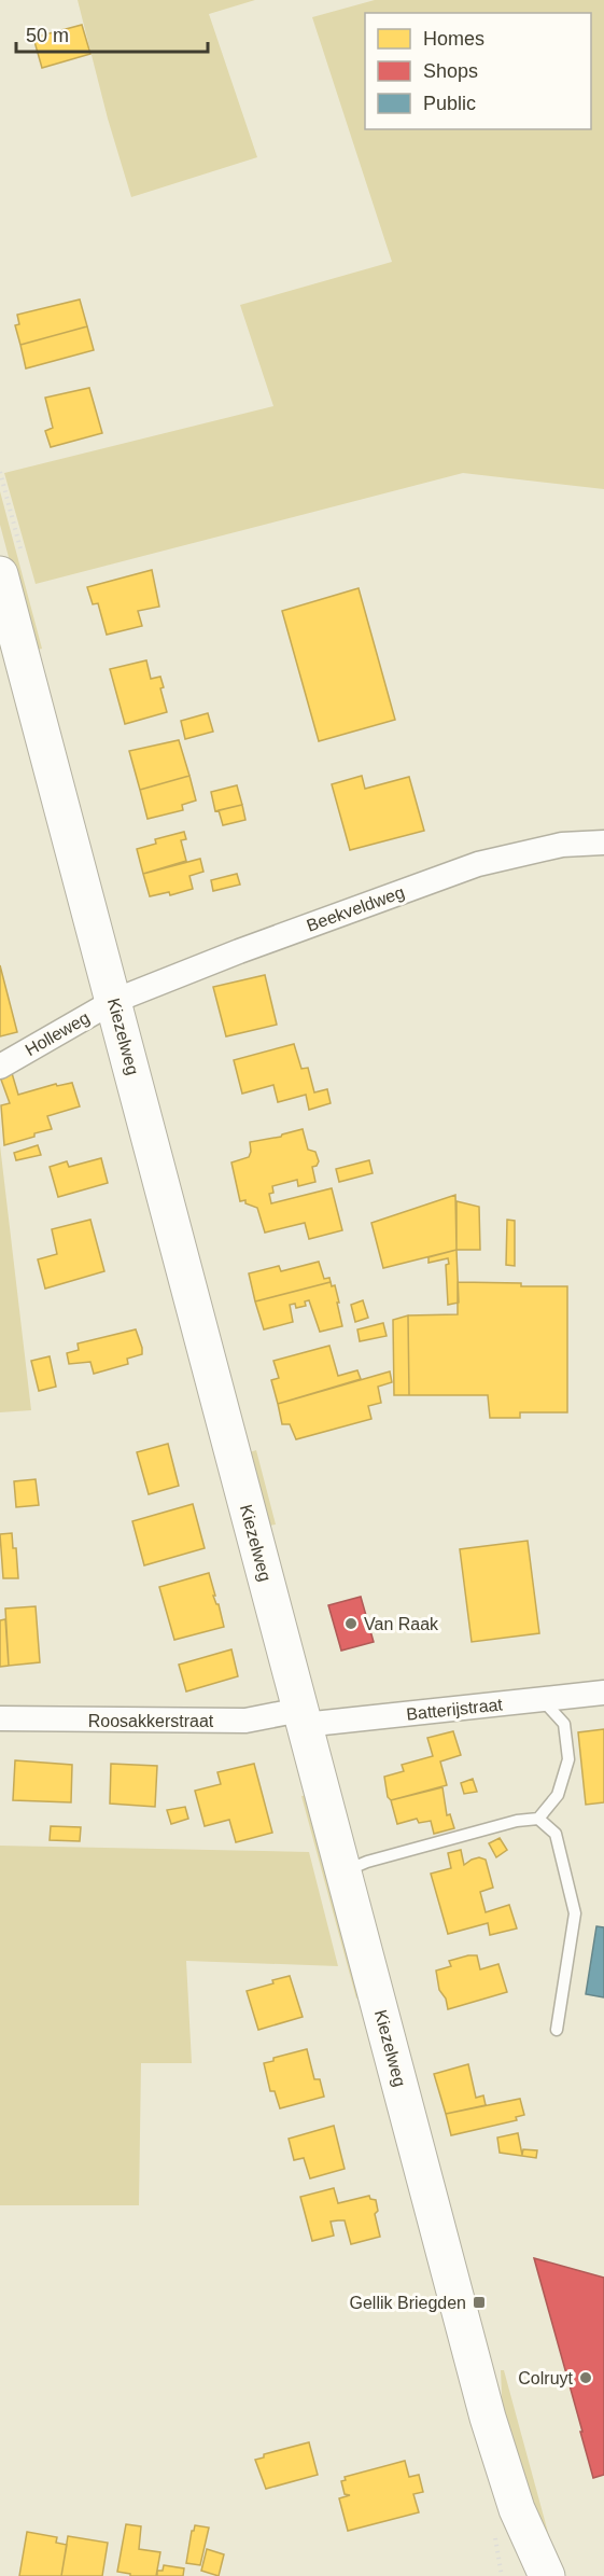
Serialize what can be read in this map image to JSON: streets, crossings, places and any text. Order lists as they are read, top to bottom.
{
  "streets": {
    "main road": ["Kiezelweg"],
    "street": [
      "Beekveldweg",
      "Holleweg",
      "Batterijstraat",
      "Roosakkerstraat"
    ]
  },
  "crossings": [
    ["Beekveldweg", "Holleweg"],
    ["Beekveldweg", "Kiezelweg"],
    ["Holleweg", "Kiezelweg"],
    ["Kiezelweg", "Batterijstraat"],
    ["Kiezelweg", "Roosakkerstraat"],
    ["Batterijstraat", "Roosakkerstraat"]
  ],
  "places": {
    "other": ["Van Raak", "Colruyt"],
    "transit": ["Gellik Briegden"]
  },
  "legend": ["Homes", "Shops", "Public"],
  "scale_bar": "50 m"
}
